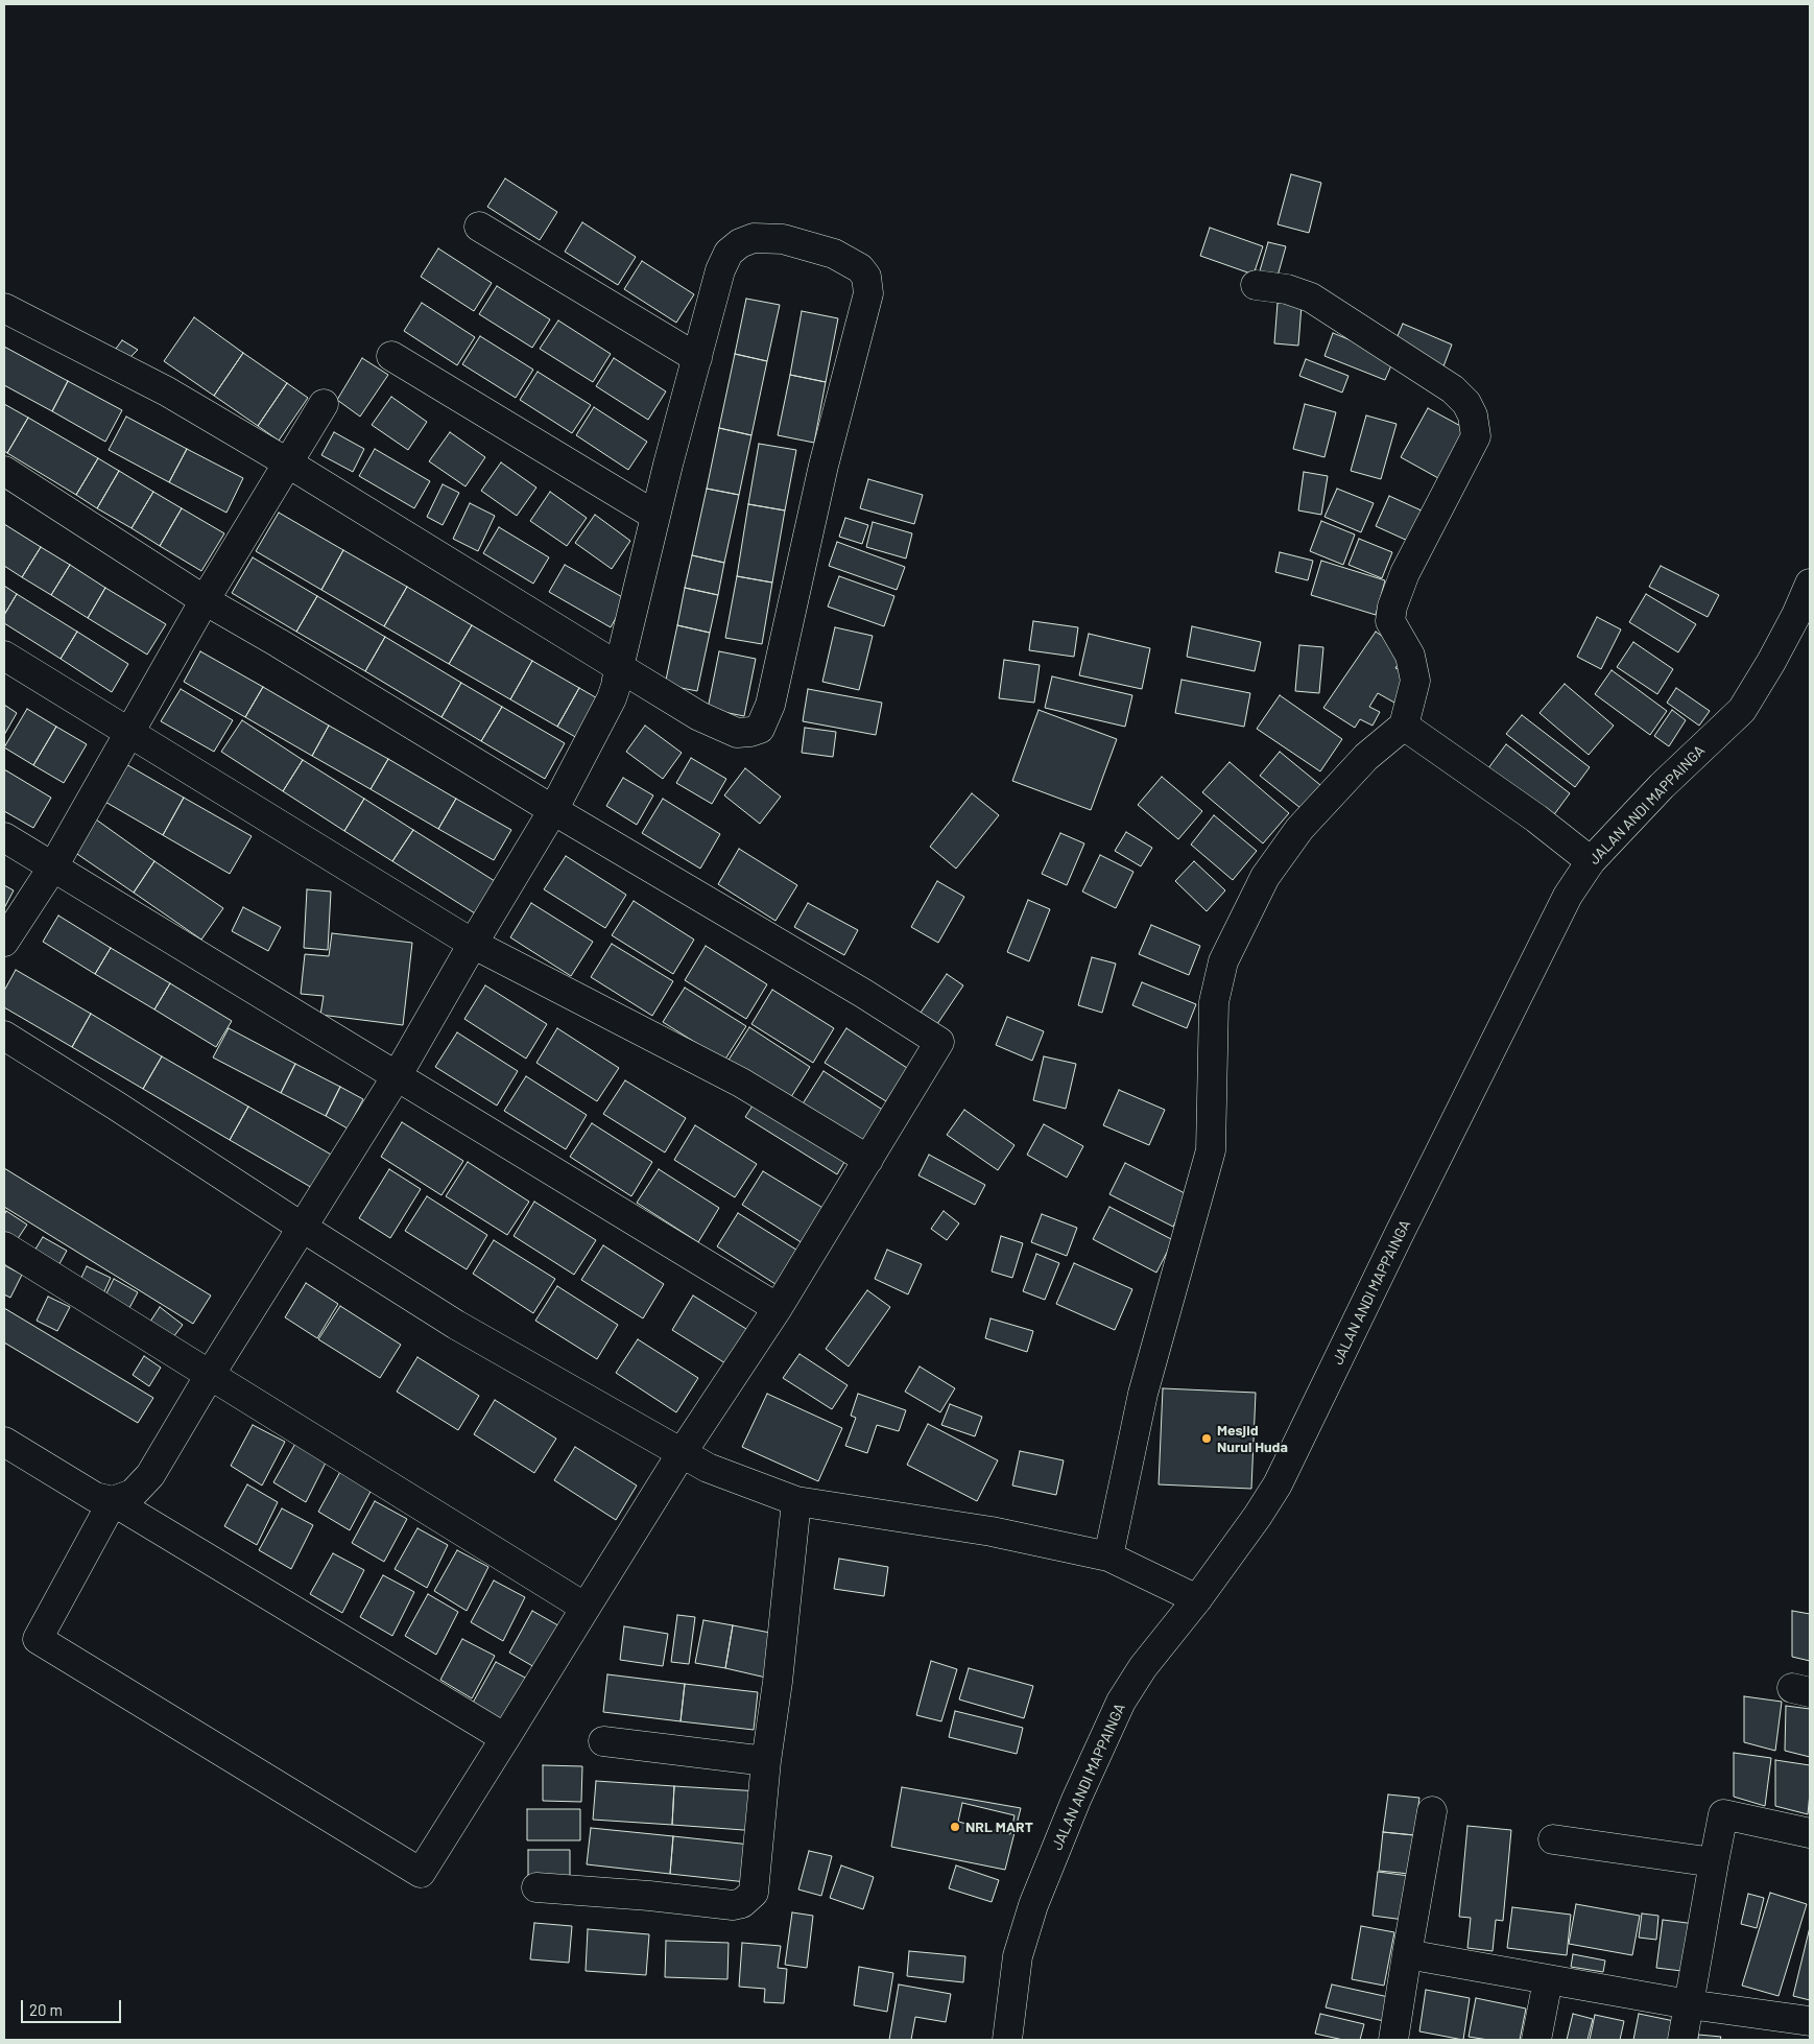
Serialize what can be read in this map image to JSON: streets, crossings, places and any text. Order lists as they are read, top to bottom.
{
  "streets": {
    "street": ["JALAN ANDI MAPPAINGA"]
  },
  "places": ["Mesjid Nurul Huda", "NRL MART"],
  "scale_bar": "20 m"
}
